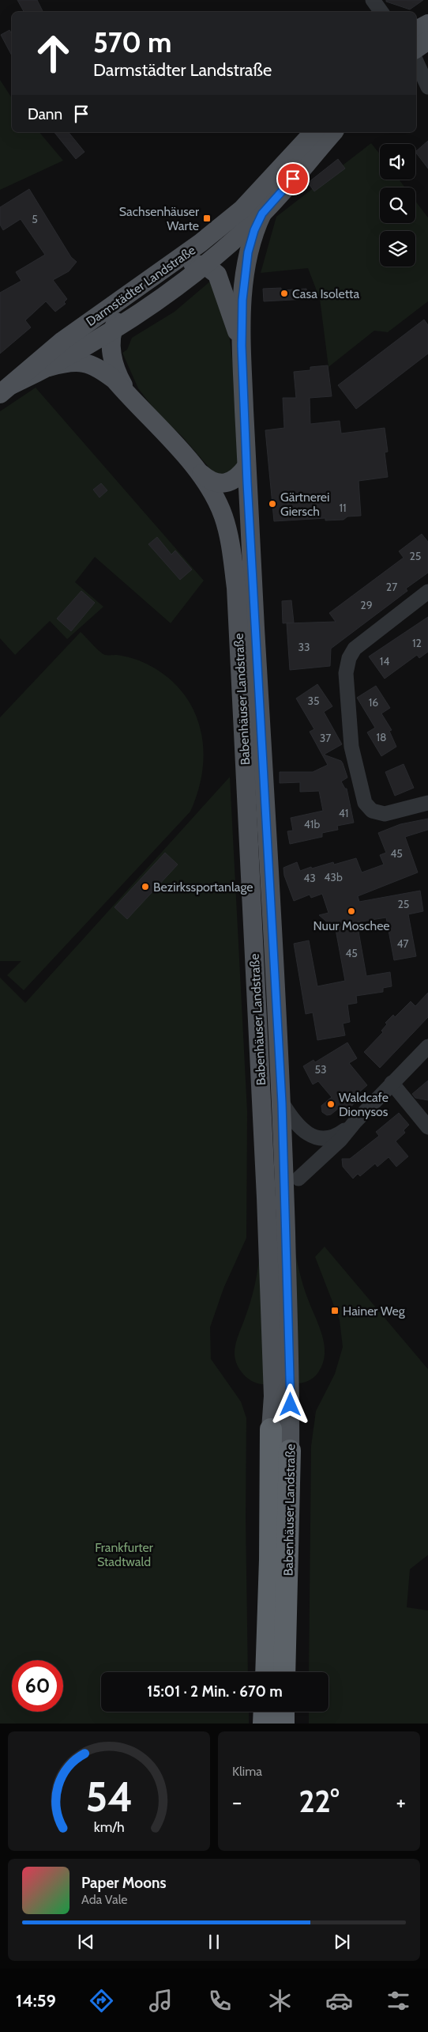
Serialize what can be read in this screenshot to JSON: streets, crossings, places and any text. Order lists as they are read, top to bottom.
{
  "streets": {
    "highway": ["Babenhäuser Landstraße"],
    "main road": ["Darmstädter Landstraße"]
  },
  "crossings": [
    ["Darmstädter Landstraße", "Babenhäuser Landstraße"]
  ],
  "parks": ["Frankfurter Stadtwald"],
  "places": {
    "transit": ["Sachsenhäuser Warte", "Hainer Weg"],
    "other": [
      "Casa Isoletta",
      "Gärtnerei Giersch",
      "Bezirkssportanlage",
      "Nuur Moschee",
      "Waldcafe Dionysos"
    ]
  },
  "house_numbers": [
    "5",
    "11",
    "25",
    "27",
    "29",
    "12",
    "33",
    "14",
    "35",
    "16",
    "18",
    "37",
    "41",
    "41b",
    "45",
    "43b",
    "43",
    "25",
    "47",
    "45",
    "53"
  ],
  "page": {
    "turn": ["570 m", "Darmstädter Landstraße"],
    "then": "Dann",
    "limit": "60",
    "trip": "15:01 · 2 Min. · 670 m",
    "tile": "Klima",
    "heat": ["−", "22°", "+"],
    "song": ["Paper Moons", "Ada Vale"],
    "tabs": "14:59",
    "gauge": ["54", "km/h"]
  }
}
